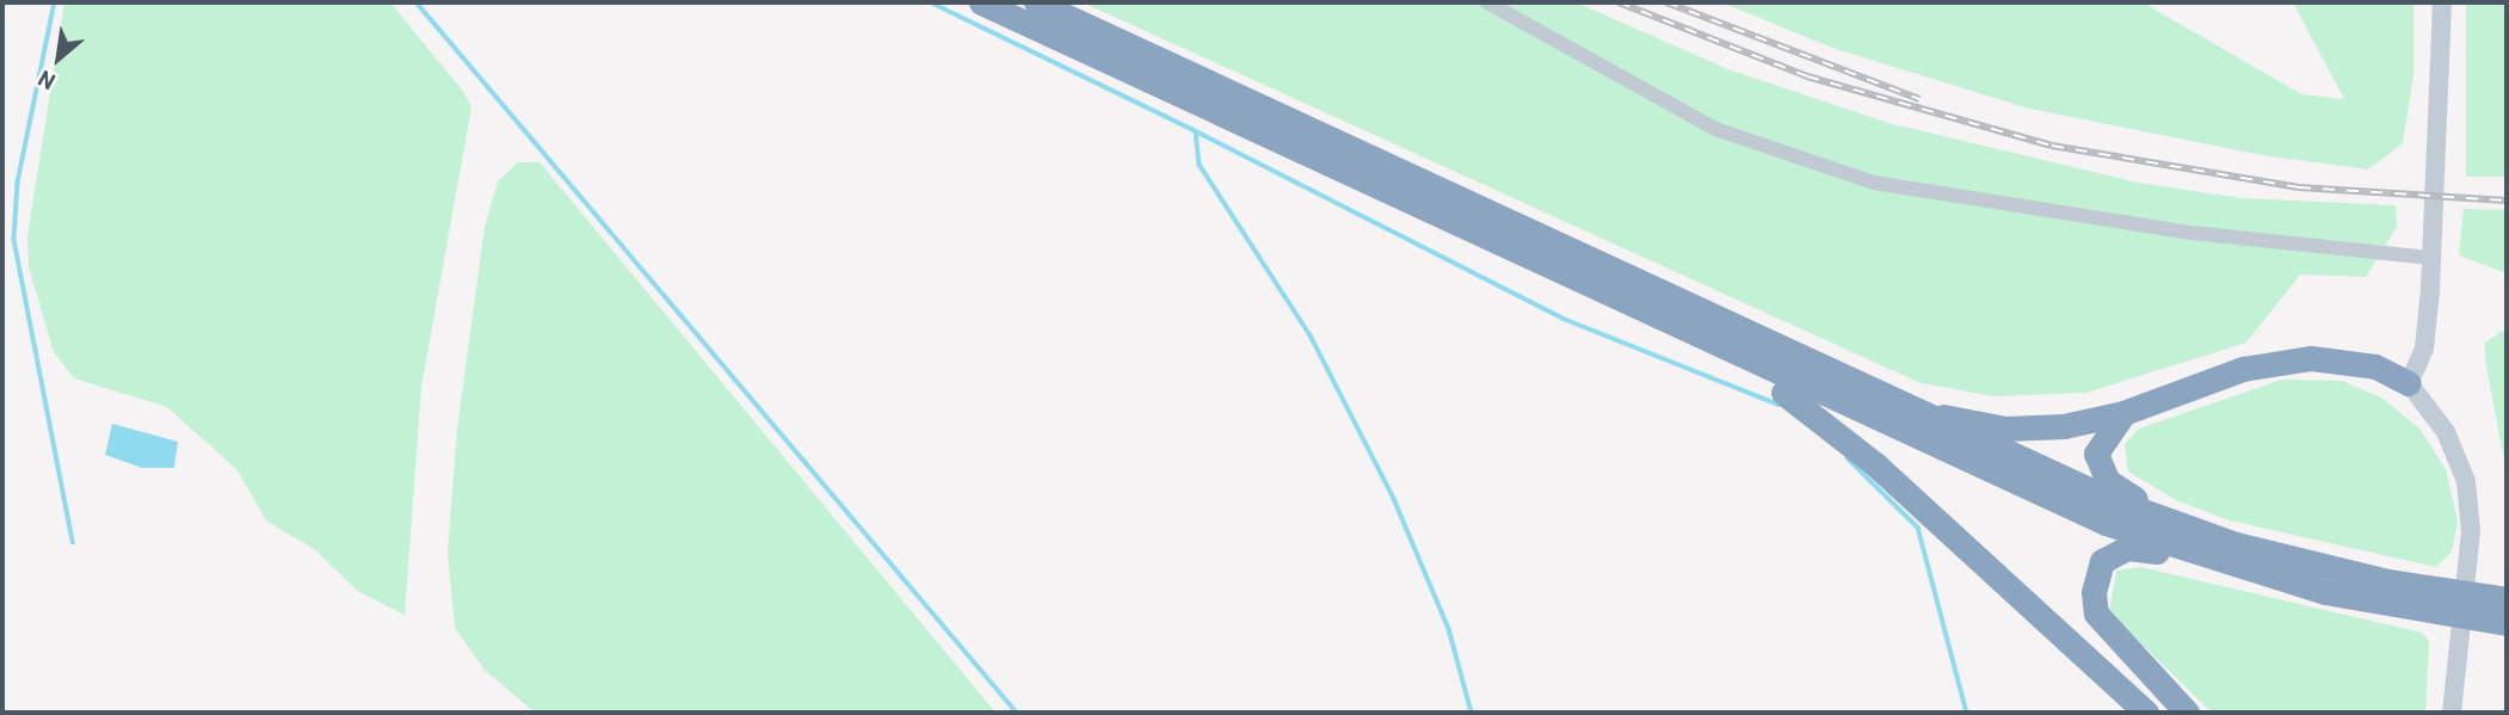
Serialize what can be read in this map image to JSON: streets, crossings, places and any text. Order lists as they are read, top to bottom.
{
  "north": "bottom left"
}
